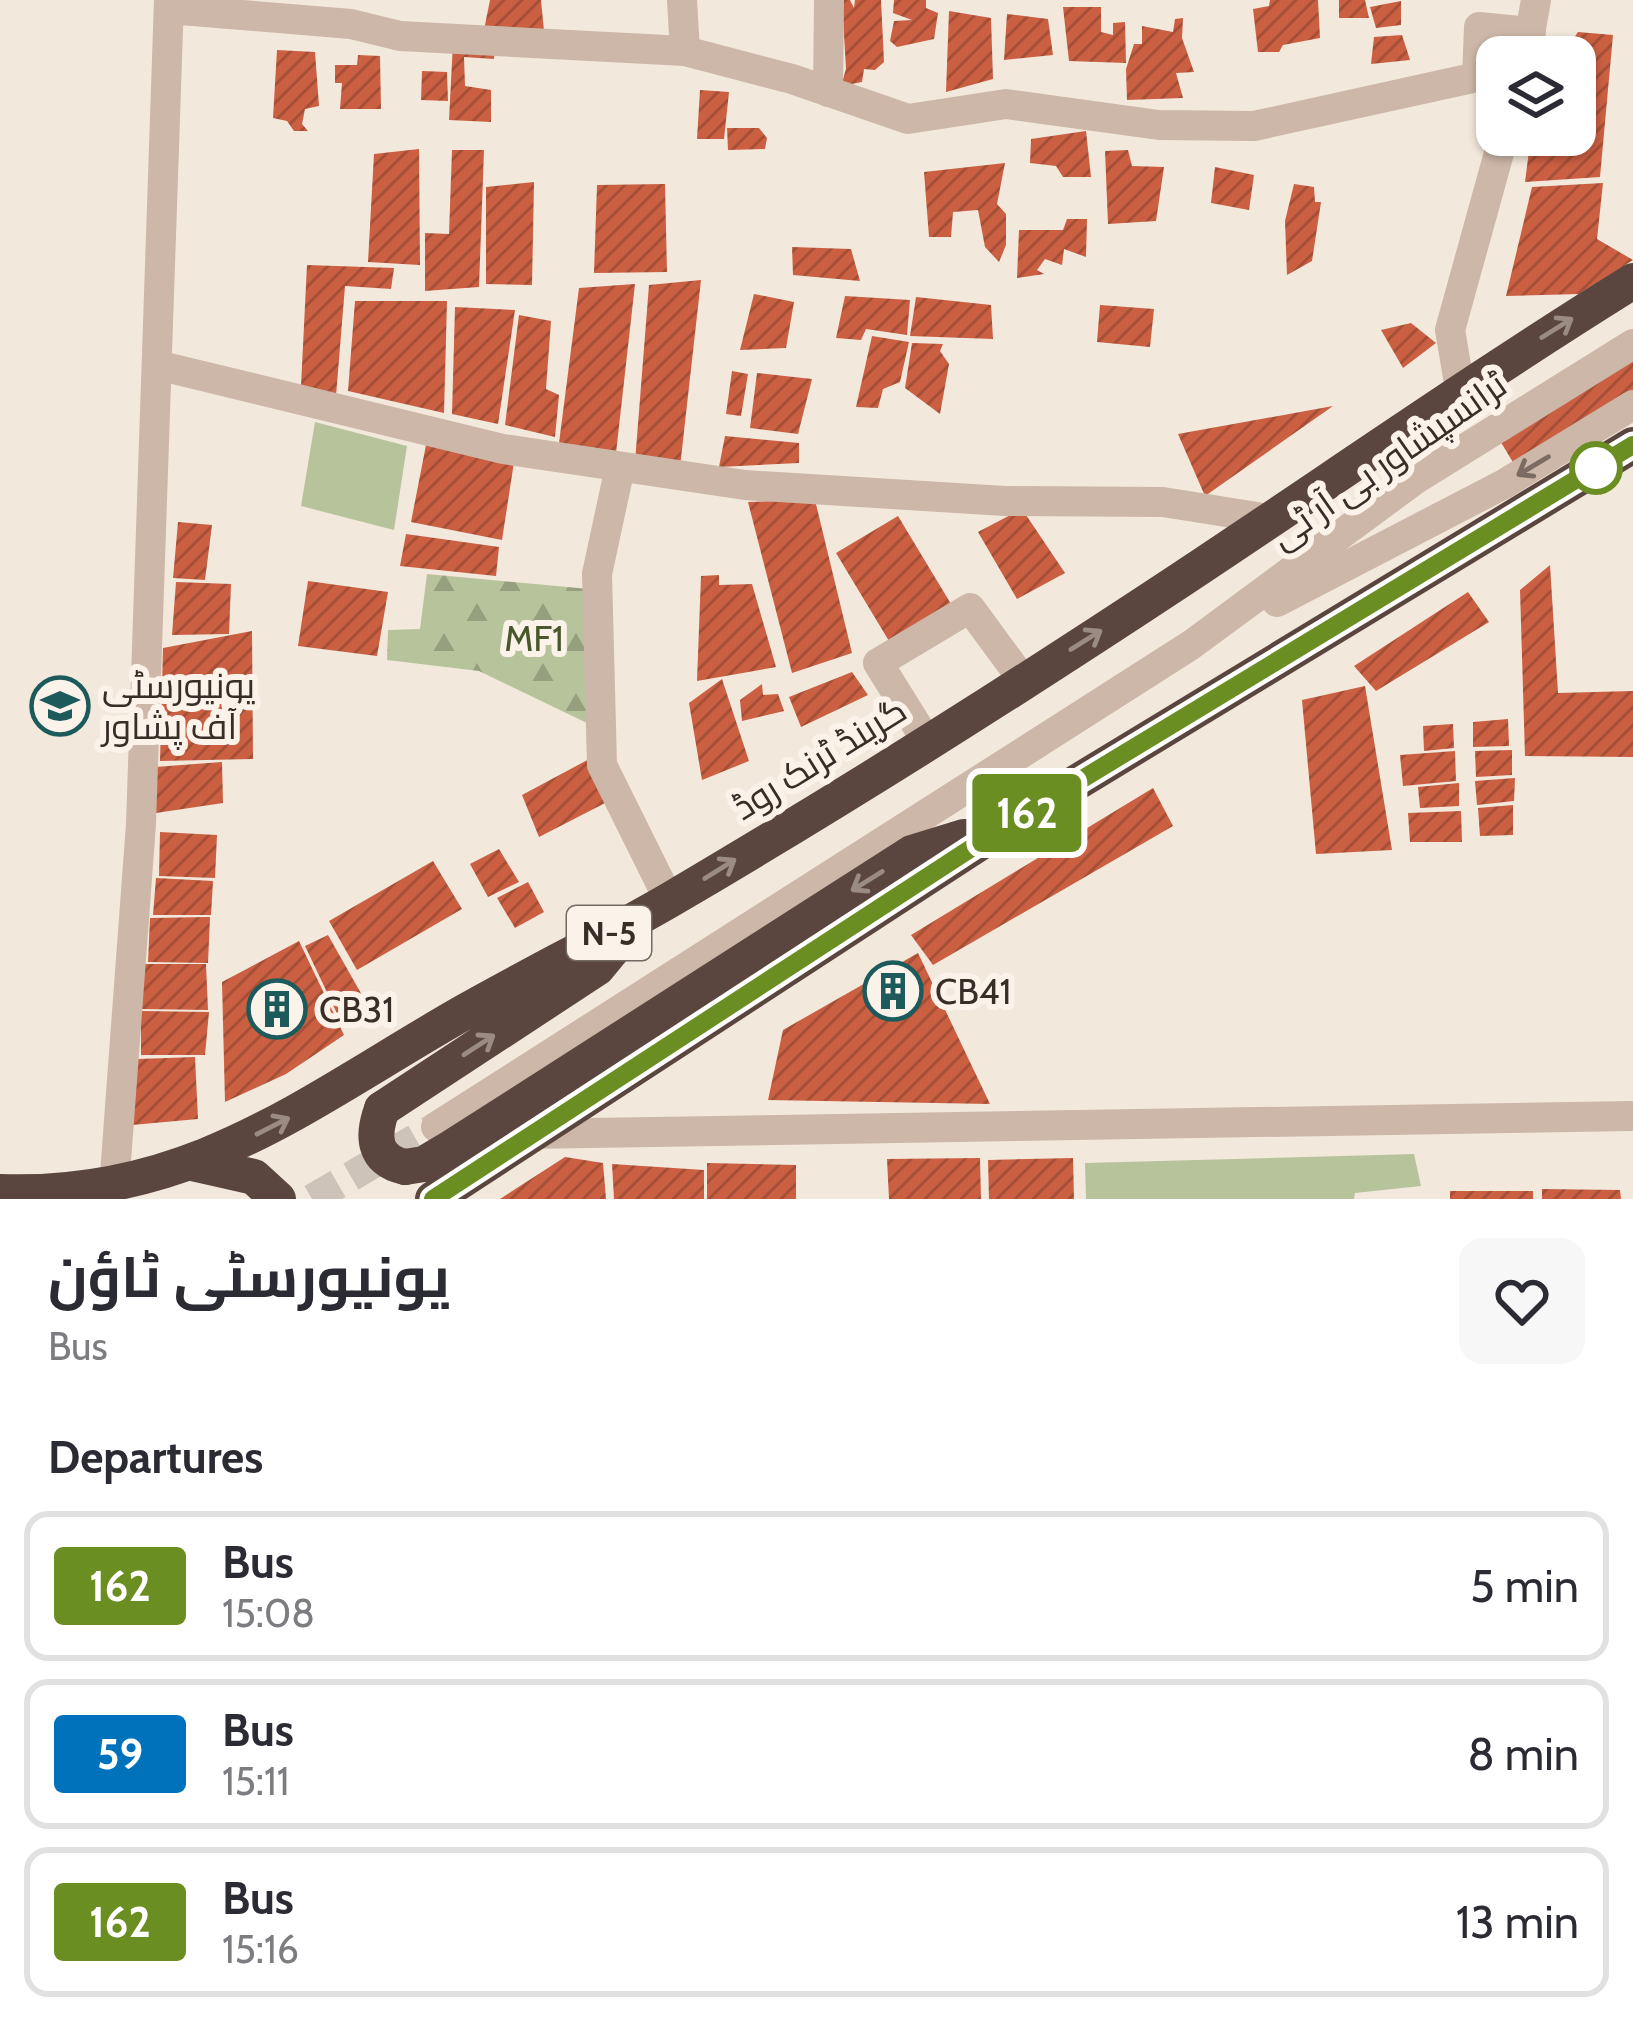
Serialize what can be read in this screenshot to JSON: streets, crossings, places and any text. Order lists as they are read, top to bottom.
{
  "streets": {
    "highway": ["گرینڈ ٹرنک روڈ", "N-5"],
    "street": ["ٹرانسپشاور بی آر ٹی"]
  },
  "parks": ["MF1"],
  "places": {
    "school or university": ["یونیورسٹی آف پشاور"],
    "building": ["CB41", "CB31"]
  },
  "lines": ["bus line 162"],
  "page": {
    "on_map": "162",
    "heading": [
      ["یونیورسٹی ٹاؤن", "Bus"],
      "Departures"
    ],
    "list": [
      {
        "mark": "162",
        "name": "Bus",
        "note": "15:08",
        "value": "5 min"
      },
      {
        "mark": "59",
        "name": "Bus",
        "note": "15:11",
        "value": "8 min"
      },
      {
        "mark": "162",
        "name": "Bus",
        "note": "15:16",
        "value": "13 min"
      }
    ]
  }
}
